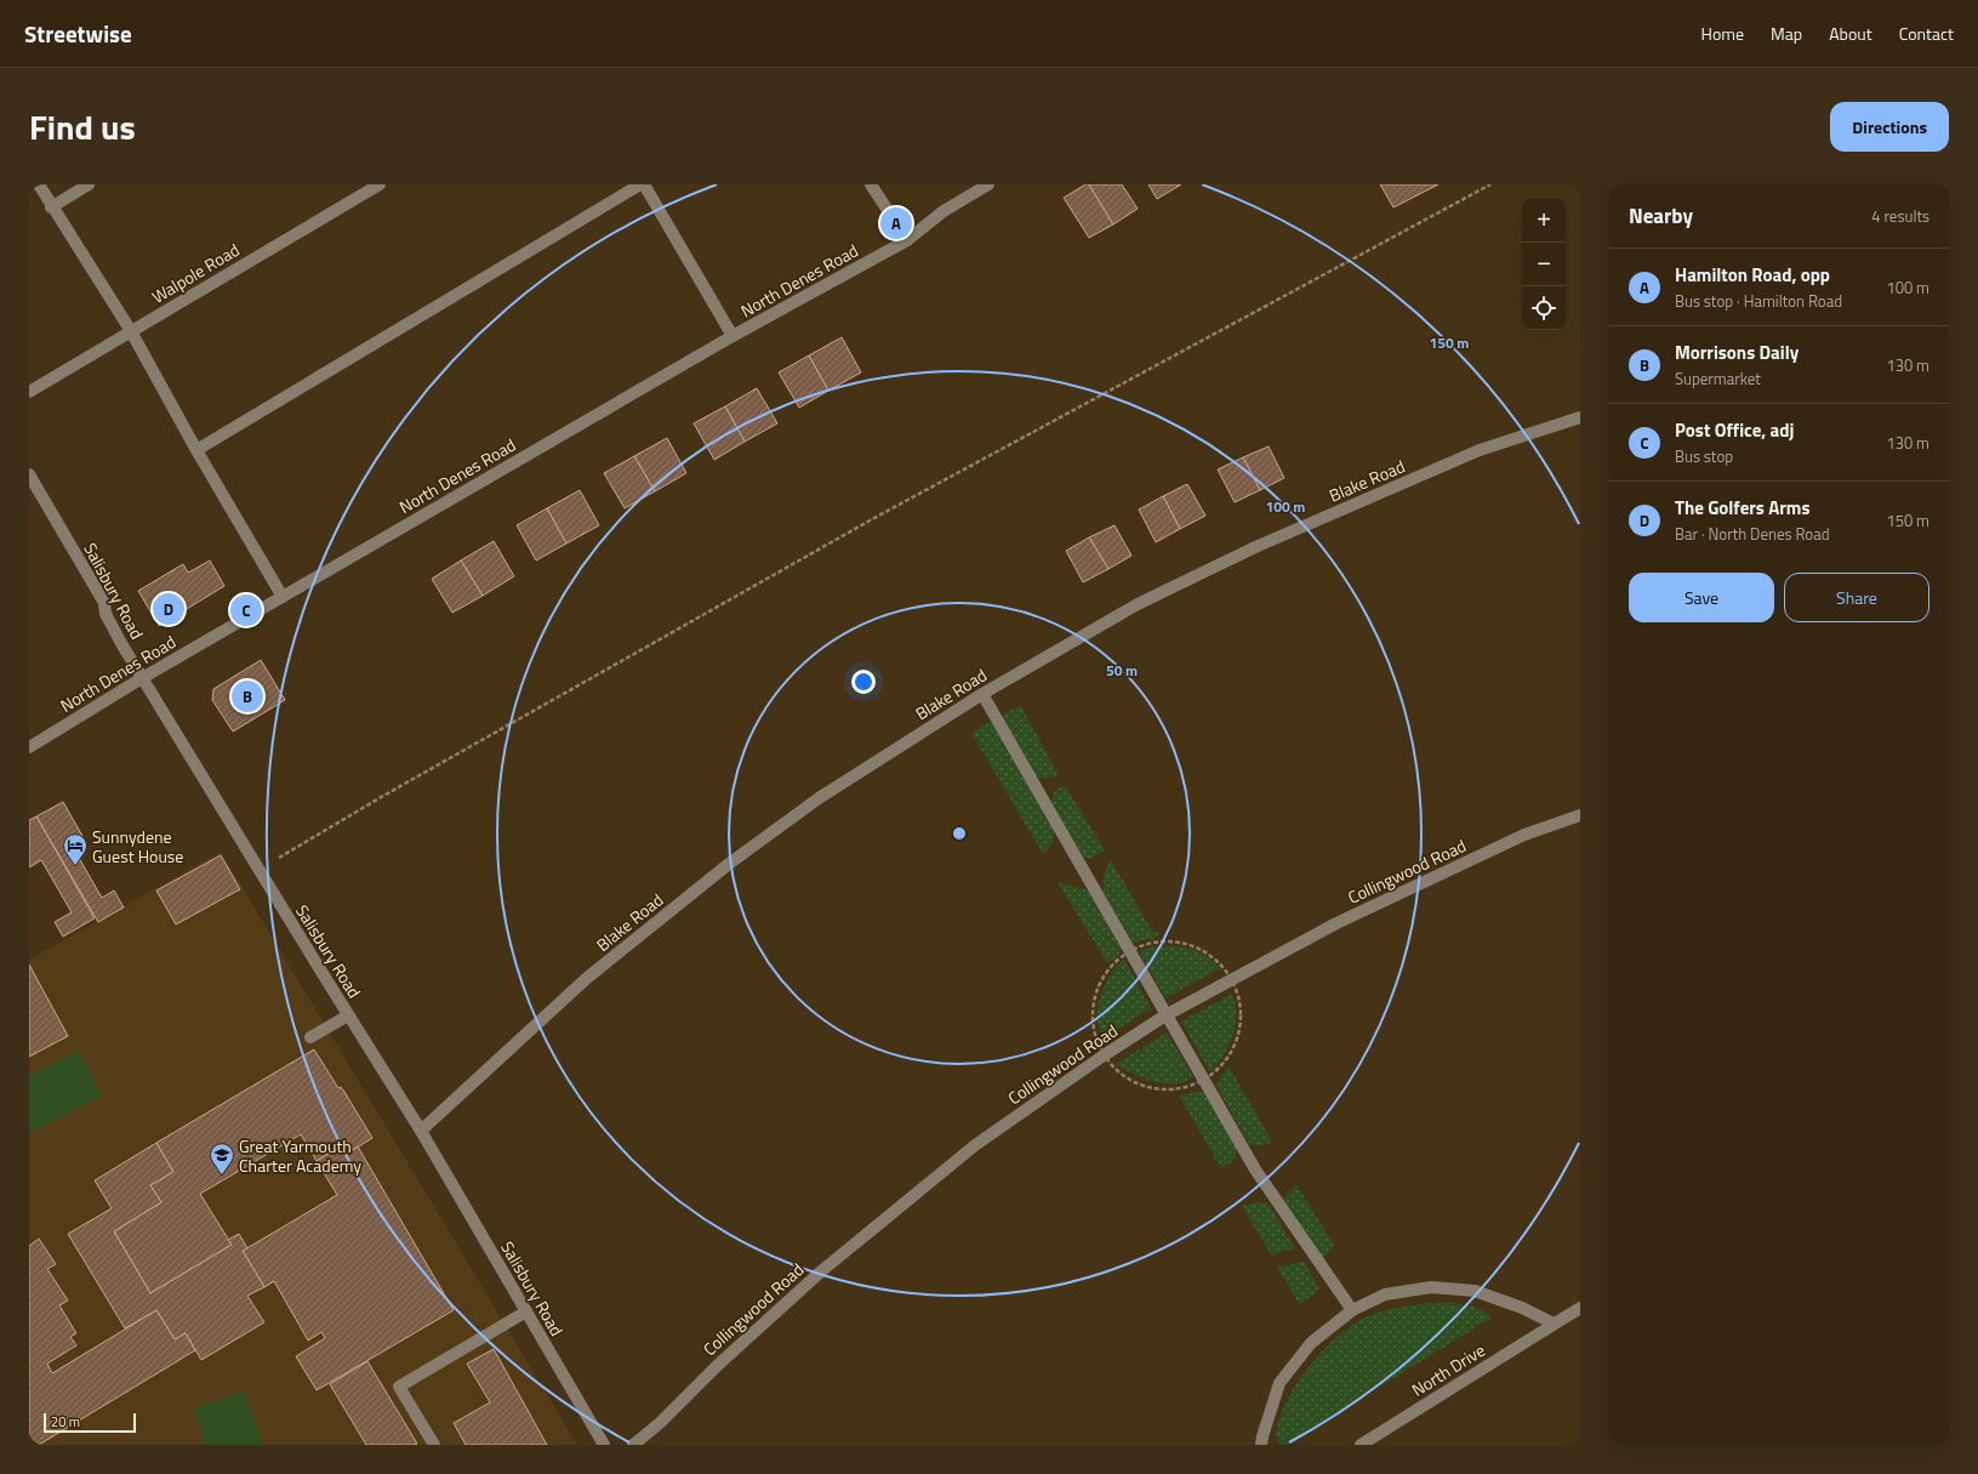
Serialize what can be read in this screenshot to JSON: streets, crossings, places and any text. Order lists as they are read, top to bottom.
{
  "streets": {
    "street": [
      "Walpole Road",
      "North Denes Road",
      "Blake Road",
      "Salisbury Road",
      "Collingwood Road",
      "North Drive"
    ]
  },
  "crossings": [
    ["North Denes Road", "Salisbury Road"],
    ["Blake Road", "Salisbury Road"]
  ],
  "places": {
    "hotel": ["Sunnydene Guest House"],
    "school or university": ["Great Yarmouth Charter Academy"]
  },
  "scale_bar": "20 m",
  "page": {
    "header": "Streetwise",
    "nav": [
      "Home",
      "Map",
      "About",
      "Contact"
    ],
    "title": "Find us",
    "buttons": [
      "Directions",
      ["Save", "Share"]
    ],
    "heading": ["Nearby", "4 results"],
    "map_buttons": ["+", "−"],
    "pins": [
      "A",
      "D",
      "C",
      "B"
    ],
    "list": [
      {
        "mark": "A",
        "name": "Hamilton Road, opp",
        "note": "Bus stop · Hamilton Road",
        "value": "100 m"
      },
      {
        "mark": "B",
        "name": "Morrisons Daily",
        "note": "Supermarket",
        "value": "130 m"
      },
      {
        "mark": "C",
        "name": "Post Office, adj",
        "note": "Bus stop",
        "value": "130 m"
      },
      {
        "mark": "D",
        "name": "The Golfers Arms",
        "note": "Bar · North Denes Road",
        "value": "150 m"
      }
    ],
    "scale": "20 m"
  },
  "rings": ["150 m", "100 m", "50 m"]
}
